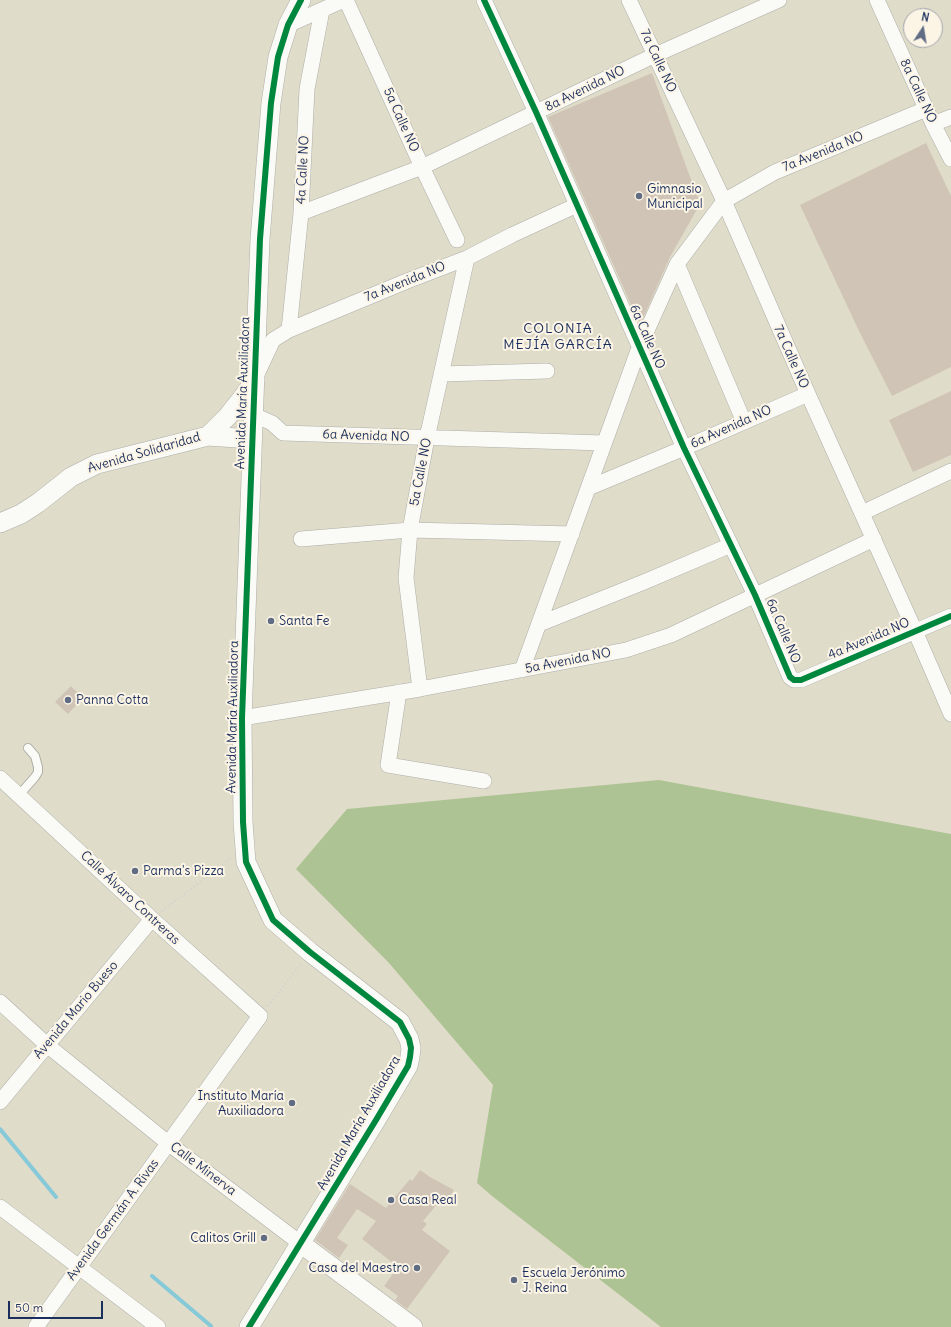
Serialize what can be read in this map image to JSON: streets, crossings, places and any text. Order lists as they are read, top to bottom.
{
  "streets": {
    "street": [
      "7a Calle NO",
      "8a Avenida NO",
      "8a Calle NO",
      "5a Calle NO",
      "7a Avenida NO",
      "4a Calle NO",
      "6a Calle NO",
      "Avenida María Auxiliadora",
      "6a Avenida NO",
      "Avenida Solidaridad",
      "4a Avenida NO",
      "5a Avenida NO",
      "Calle Álvaro Contreras",
      "Avenida Mario Bueso",
      "Calle Minerva",
      "Avenida Germán A. Rivas"
    ]
  },
  "crossings": [
    ["7a Calle NO", "8a Avenida NO"],
    ["7a Calle NO", "7a Avenida NO"],
    ["7a Calle NO", "6a Avenida NO"],
    ["7a Calle NO", "4a Avenida NO"],
    ["7a Calle NO", "5a Avenida NO"],
    ["8a Avenida NO", "5a Calle NO"],
    ["8a Avenida NO", "4a Calle NO"],
    ["8a Avenida NO", "6a Calle NO"],
    ["8a Calle NO", "7a Avenida NO"],
    ["5a Calle NO", "7a Avenida NO"],
    ["5a Calle NO", "6a Avenida NO"],
    ["5a Calle NO", "5a Avenida NO"],
    ["7a Avenida NO", "4a Calle NO"],
    ["7a Avenida NO", "6a Calle NO"],
    ["7a Avenida NO", "Avenida María Auxiliadora"],
    ["7a Avenida NO", "Avenida Solidaridad"],
    ["6a Calle NO", "6a Avenida NO"],
    ["6a Calle NO", "4a Avenida NO"],
    ["6a Calle NO", "5a Avenida NO"],
    ["Avenida María Auxiliadora", "6a Avenida NO"],
    ["Avenida María Auxiliadora", "Avenida Solidaridad"],
    ["Avenida María Auxiliadora", "5a Avenida NO"],
    ["Avenida María Auxiliadora", "Calle Minerva"],
    ["Calle Álvaro Contreras", "Avenida Mario Bueso"],
    ["Calle Álvaro Contreras", "Avenida Germán A. Rivas"],
    ["Avenida Mario Bueso", "Calle Minerva"],
    ["Calle Minerva", "Avenida Germán A. Rivas"]
  ],
  "districts": ["COLONIA MEJÍA GARCÍA"],
  "places": [
    "Gimnasio Municipal",
    "Santa Fe",
    "Panna Cotta",
    "Parma's Pizza",
    "Instituto María Auxiliadora",
    "Casa Real",
    "Calitos Grill",
    "Casa del Maestro",
    "Escuela Jerónimo J. Reina"
  ],
  "scale_bar": "50 m",
  "north": "top"
}
